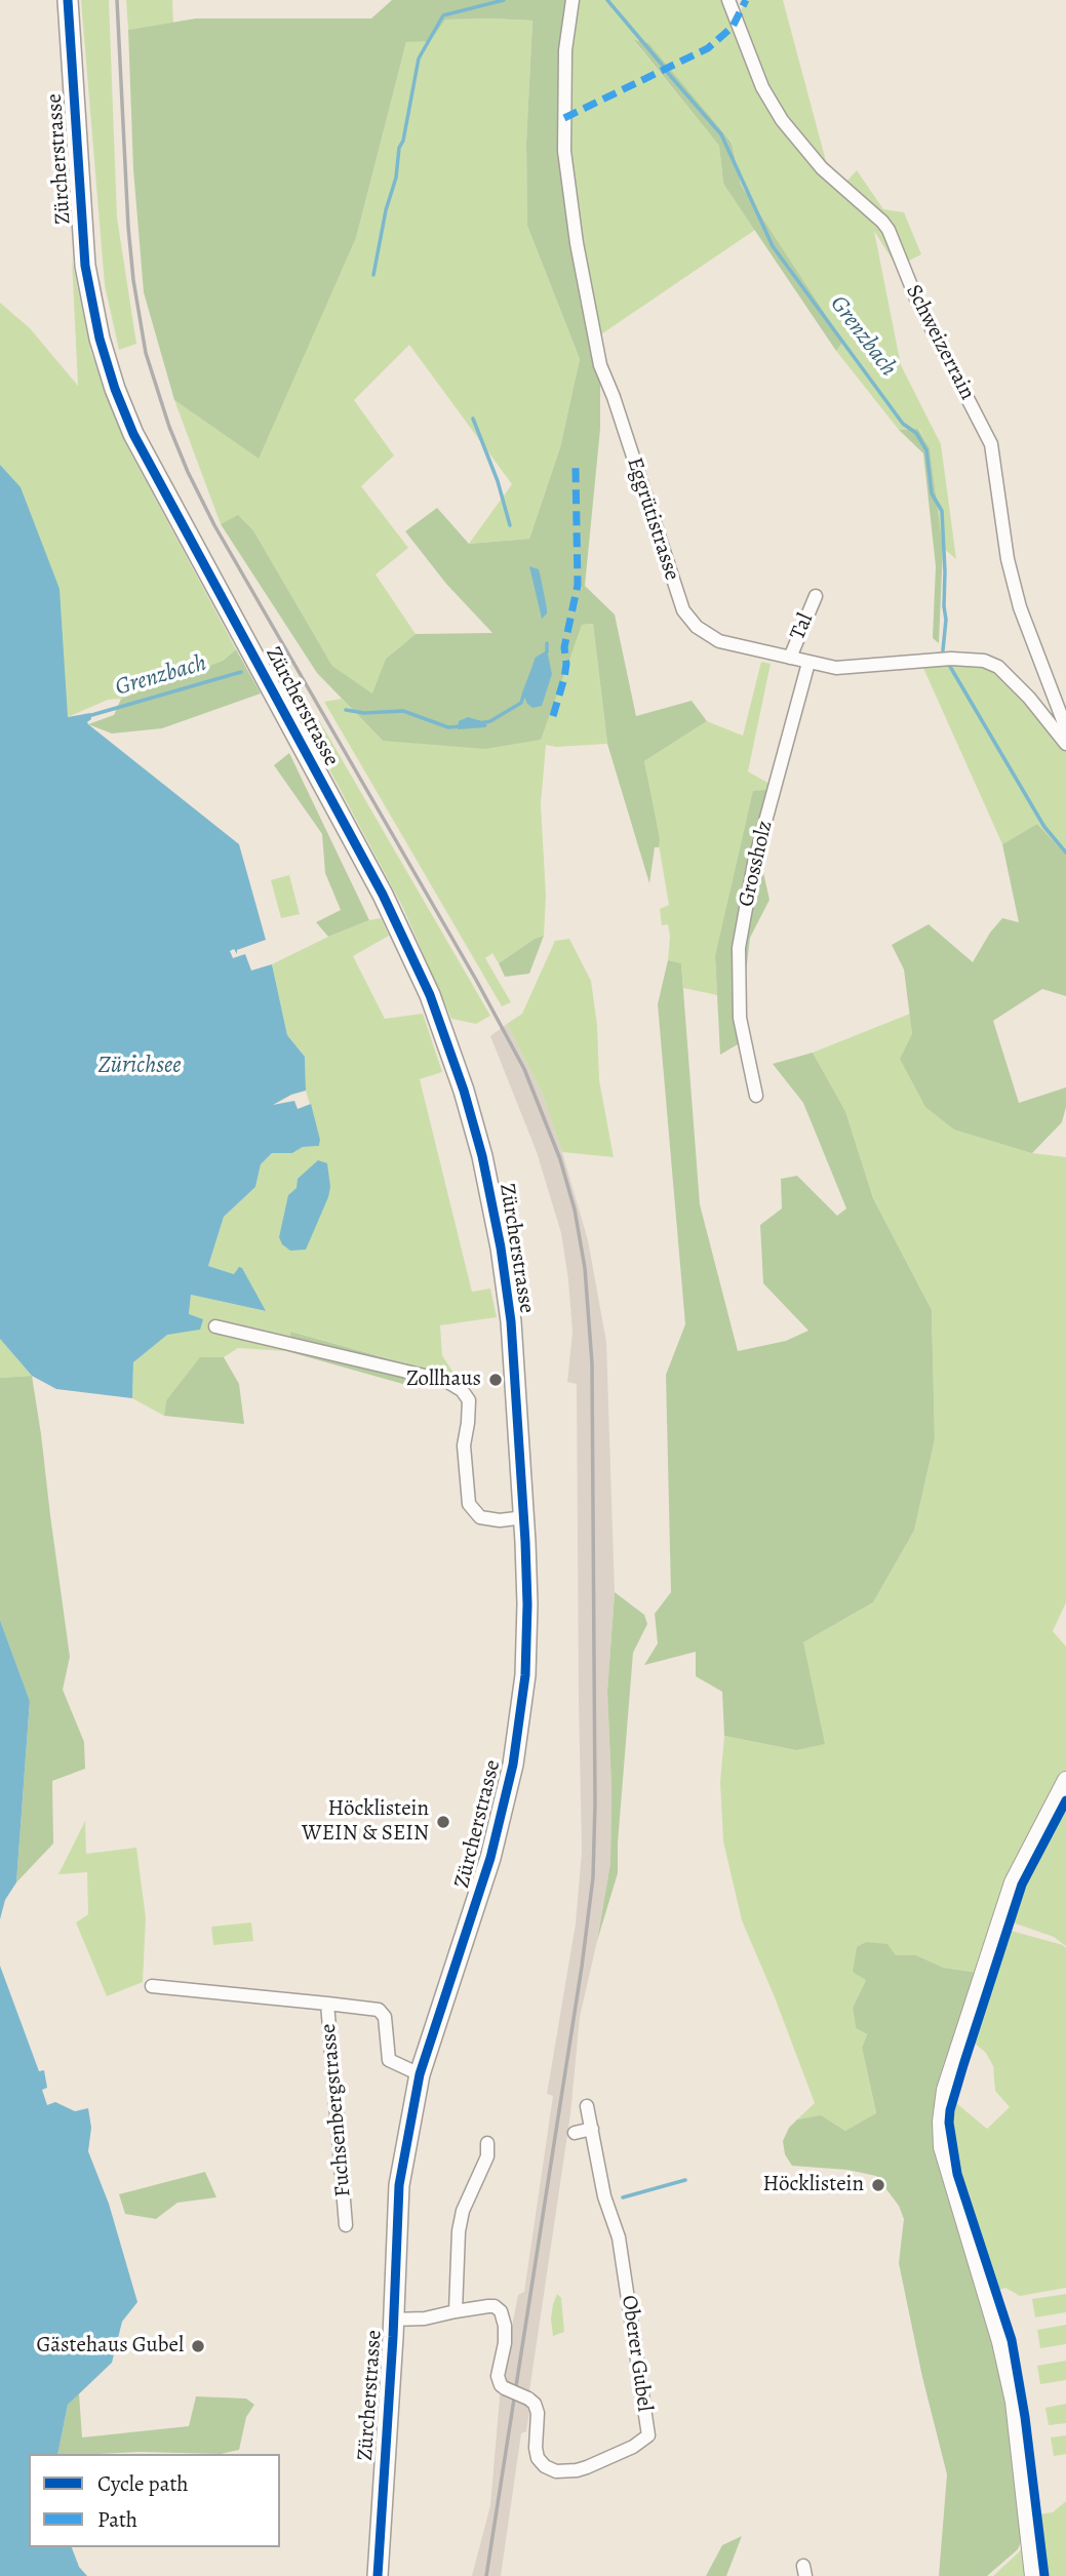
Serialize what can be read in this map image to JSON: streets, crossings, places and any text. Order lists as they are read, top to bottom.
{
  "streets": {
    "main road": ["Zürcherstrasse"],
    "street": [
      "Schweizerrain",
      "Eggrütistrasse",
      "Tal",
      "Grossholz",
      "Fuchsenbergstrasse",
      "Oberer Gubel"
    ]
  },
  "crossings": [
    ["Zürcherstrasse", "Fuchsenbergstrasse"],
    ["Zürcherstrasse", "Oberer Gubel"],
    ["Eggrütistrasse", "Tal"],
    ["Eggrütistrasse", "Grossholz"]
  ],
  "water": ["Grenzbach", "Zürichsee"],
  "places": [
    "Zollhaus",
    "Höcklistein WEIN & SEIN",
    "Höcklistein",
    "Gästehaus Gubel"
  ],
  "legend": ["Cycle path", "Path"]
}
